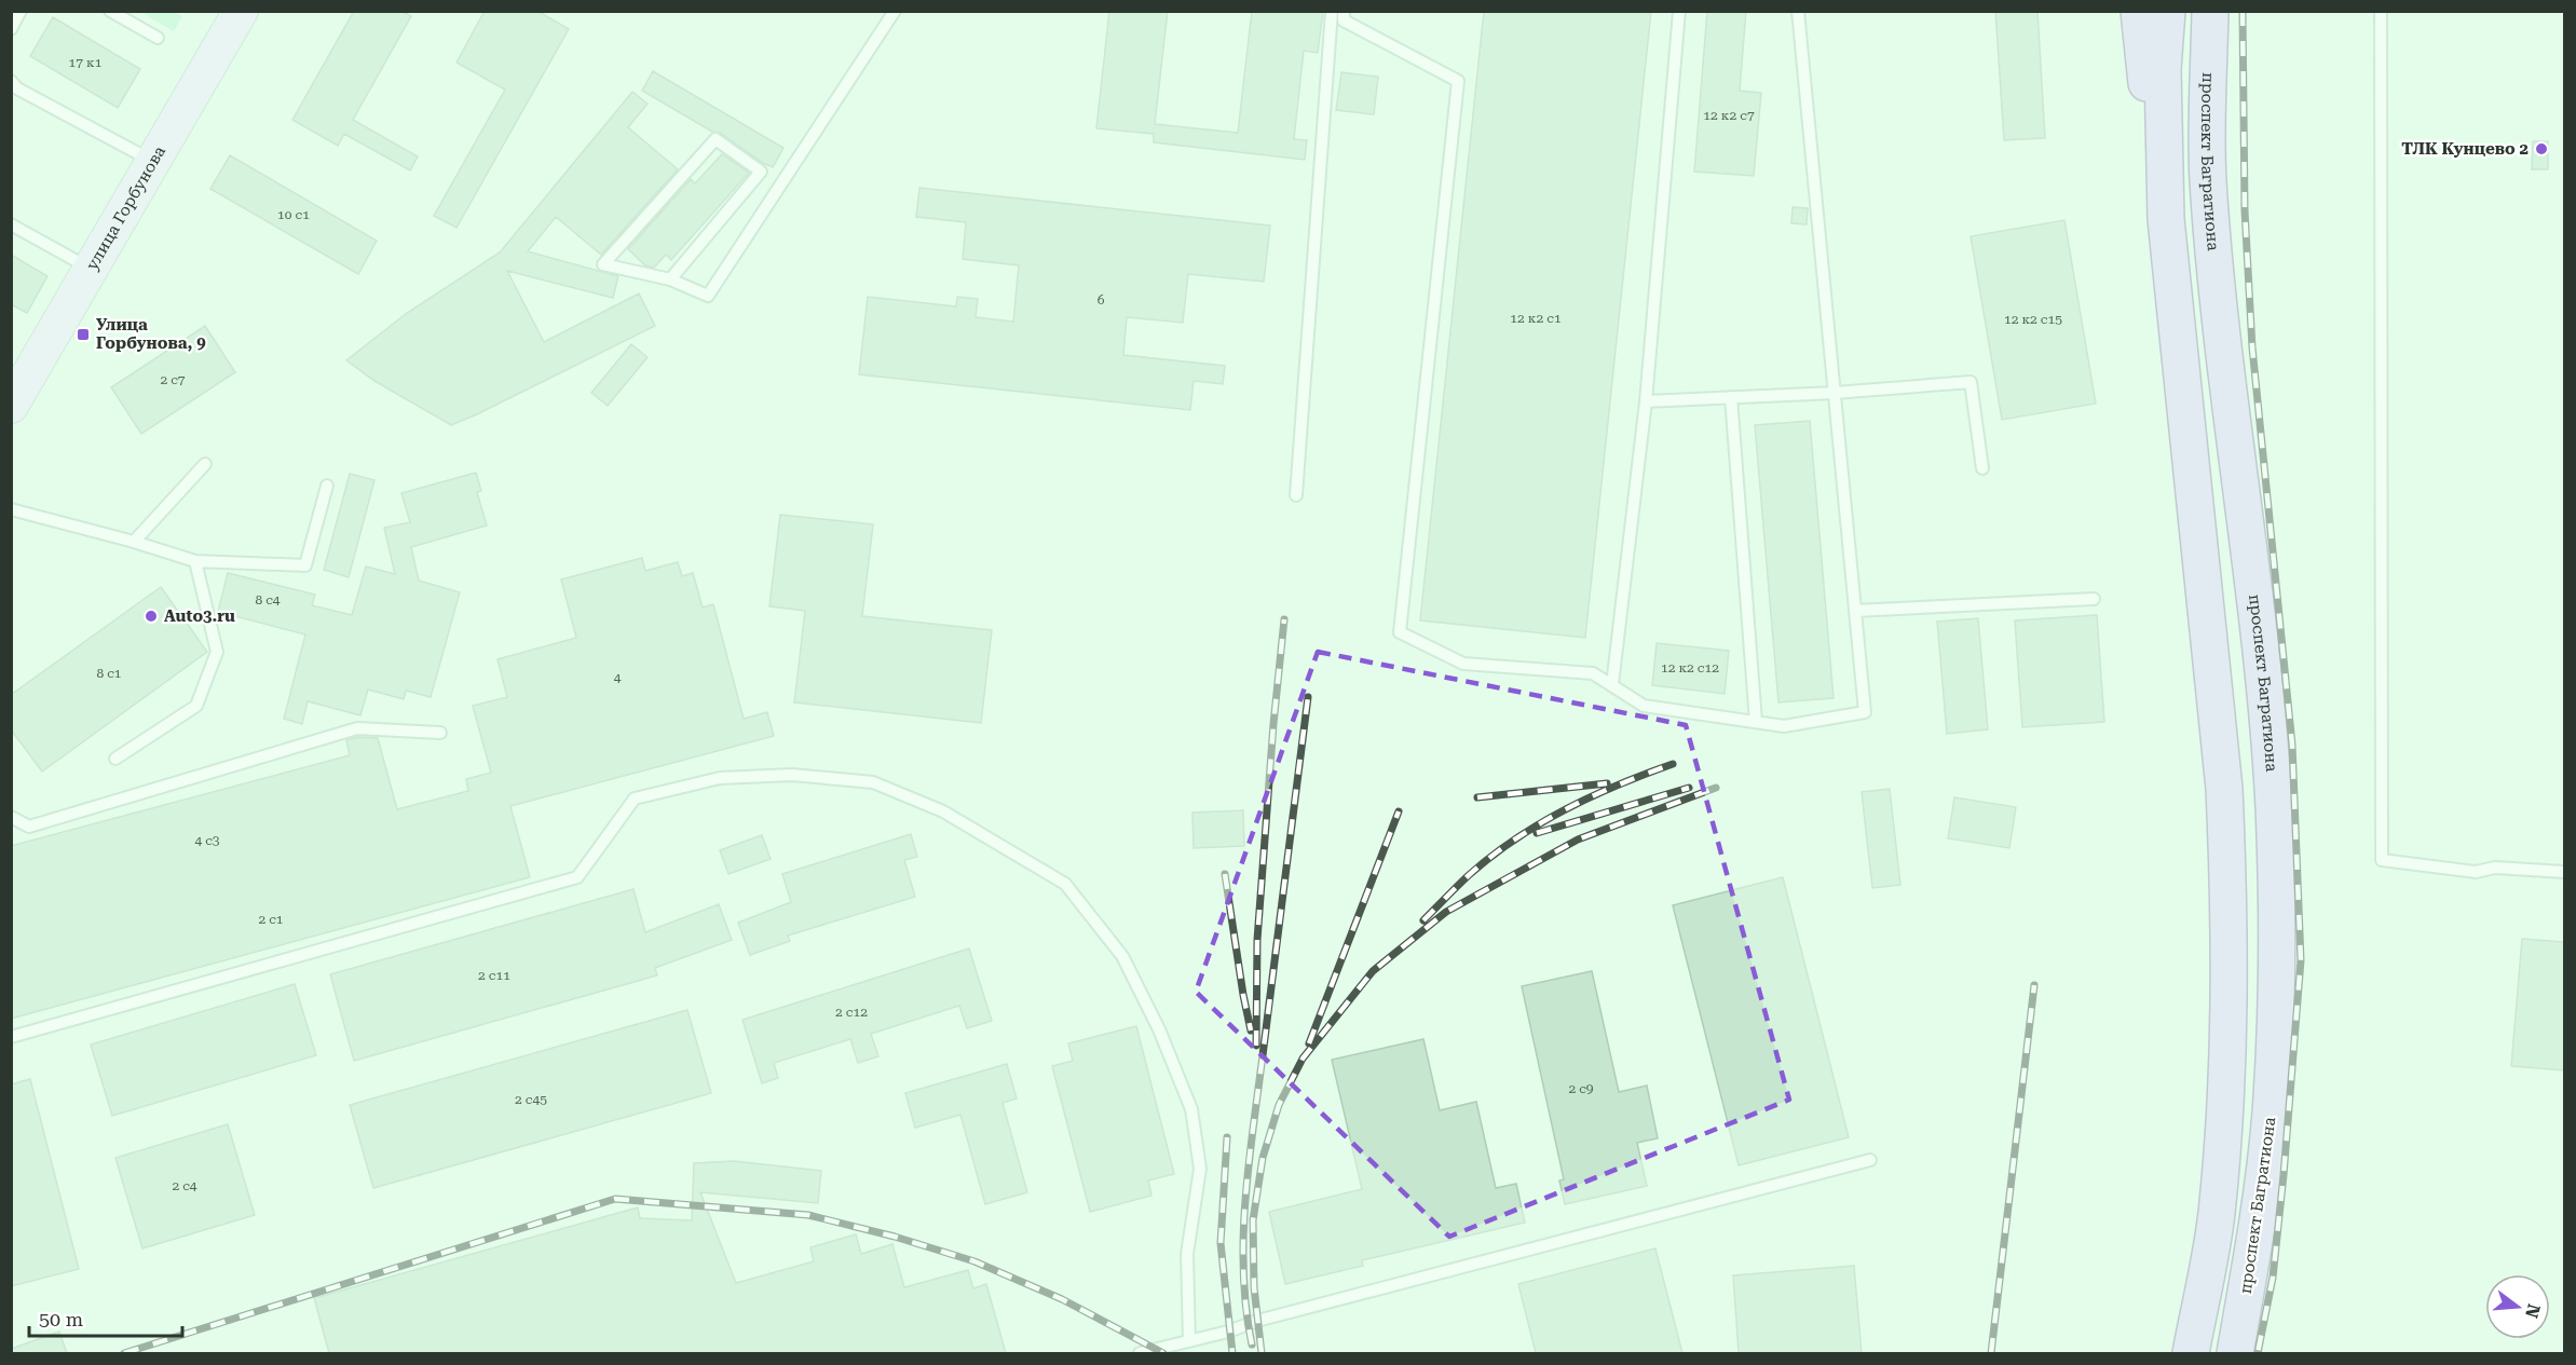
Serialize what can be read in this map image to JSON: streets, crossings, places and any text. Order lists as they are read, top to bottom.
{
  "streets": {
    "main road": ["проспект Багратиона"],
    "street": ["улица Горбунова"]
  },
  "places": {
    "other": ["ТЛК Кунцево 2", "Auto3.ru"],
    "transit": ["Улица Горбунова, 9"]
  },
  "house_numbers": [
    "17 к1",
    "12 к2 с7",
    "10 с1",
    "6",
    "12 к2 с1",
    "12 к2 с15",
    "2 с7",
    "8 с4",
    "12 к2 с12",
    "8 с1",
    "4",
    "4 с3",
    "2 с1",
    "2 с11",
    "2 с12",
    "2 с9",
    "2 с45",
    "2 с4"
  ],
  "scale_bar": "50 m",
  "north": "right"
}
